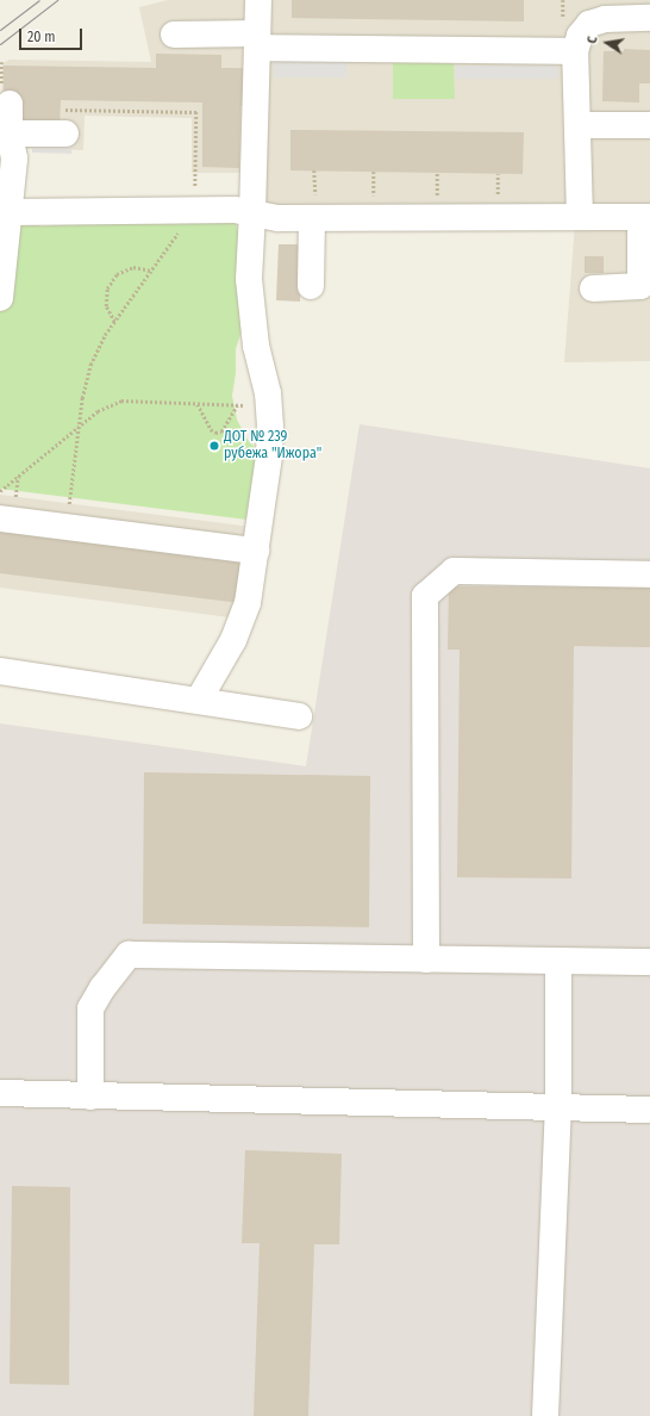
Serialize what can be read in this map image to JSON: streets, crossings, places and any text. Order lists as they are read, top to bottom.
{
  "places": ["ДОТ № 239 рубежа \"Ижора\""],
  "scale_bar": "20 m",
  "north": "left"
}
